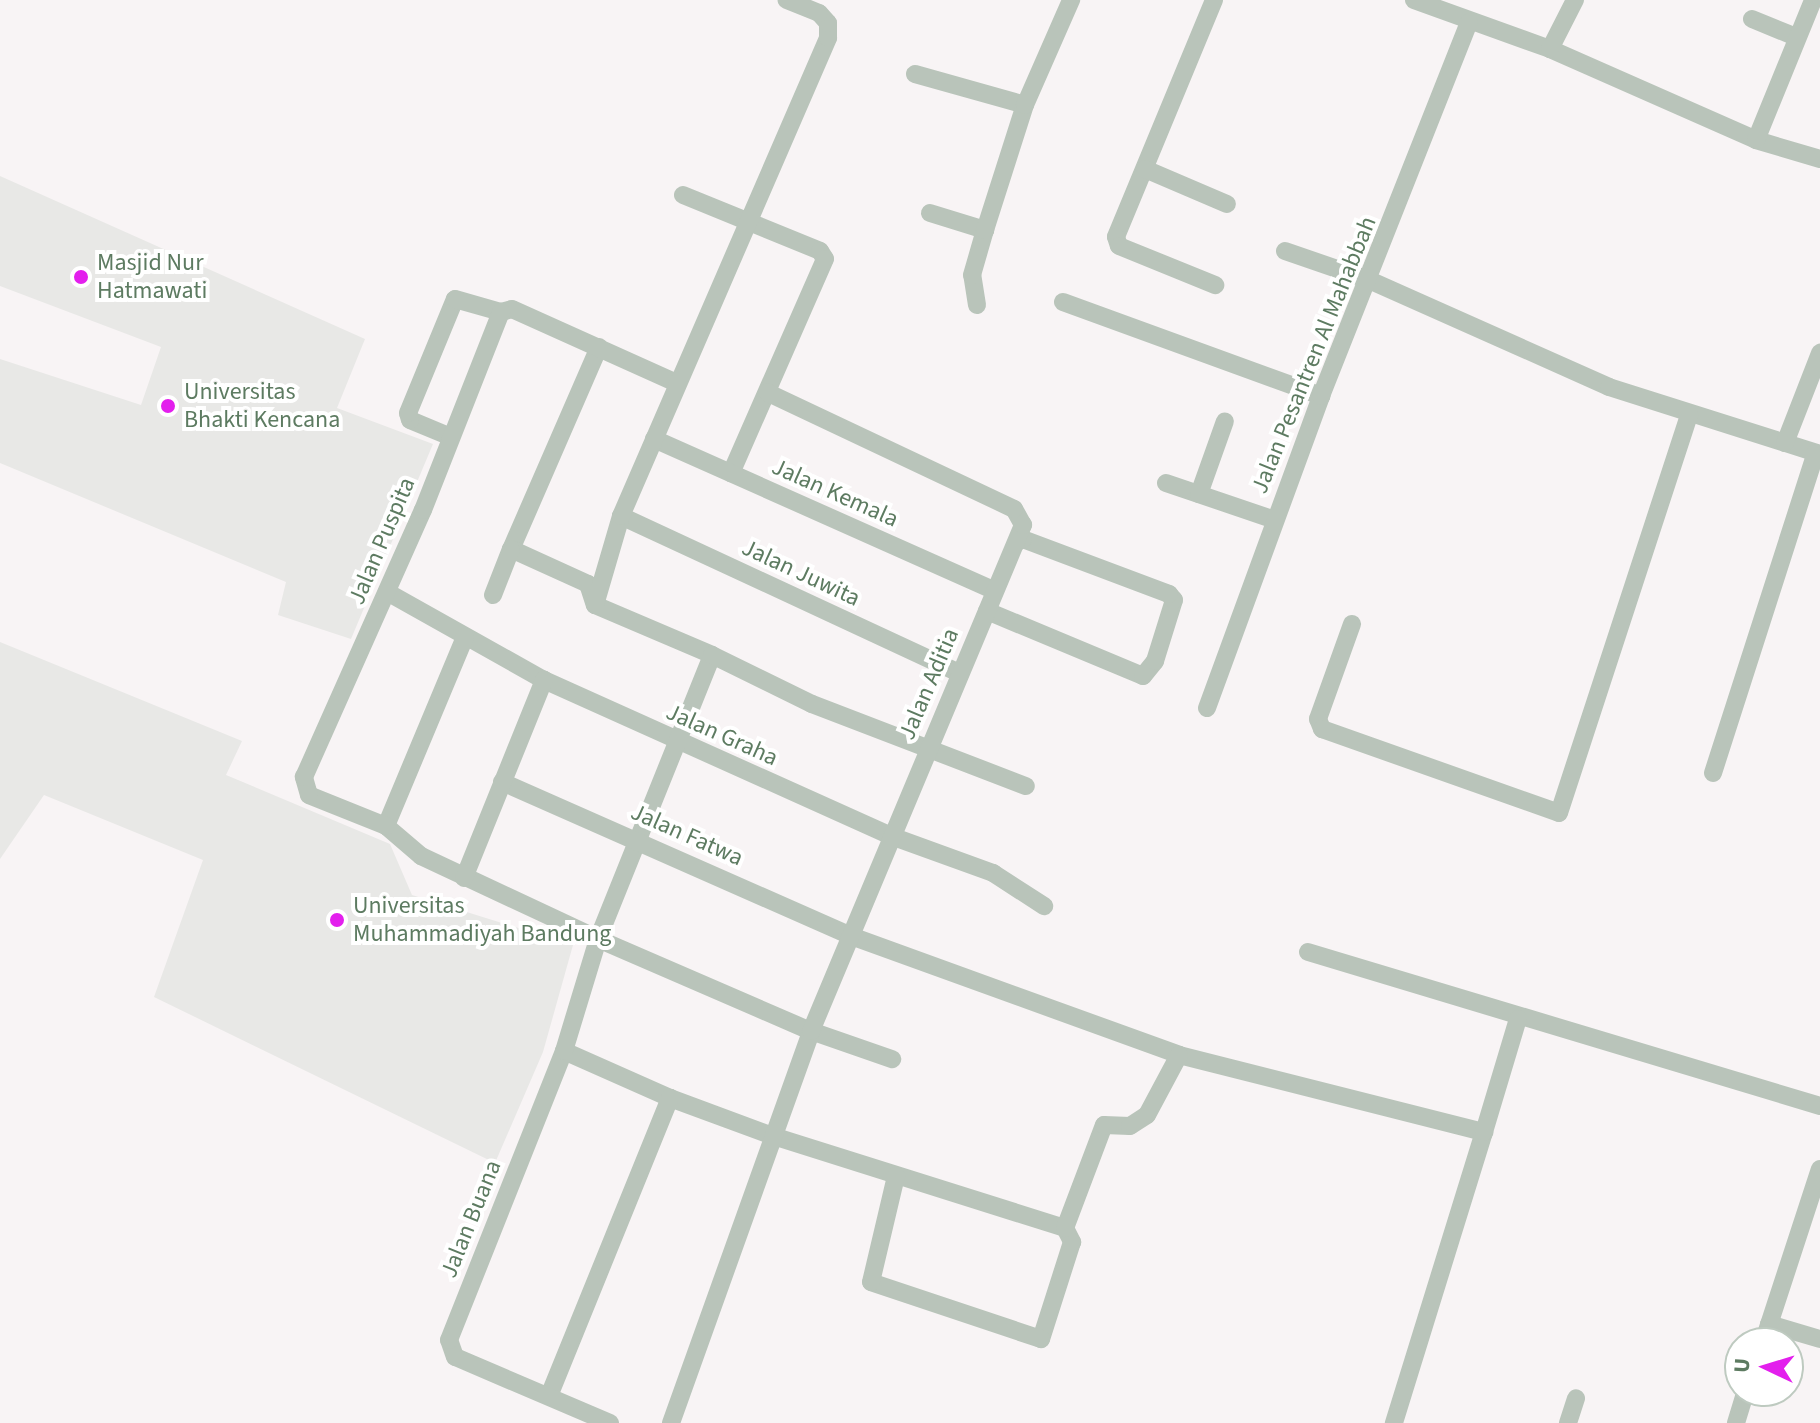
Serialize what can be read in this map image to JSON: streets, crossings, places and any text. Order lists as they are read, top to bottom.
{
  "streets": {
    "street": [
      "Jalan Pesantren Al Mahabbah",
      "Jalan Kemala",
      "Jalan Puspita",
      "Jalan Juwita",
      "Jalan Aditia",
      "Jalan Graha",
      "Jalan Fatwa",
      "Jalan Buana"
    ]
  },
  "crossings": [
    ["Jalan Kemala", "Jalan Aditia"],
    ["Jalan Puspita", "Jalan Graha"],
    ["Jalan Juwita", "Jalan Aditia"],
    ["Jalan Aditia", "Jalan Graha"],
    ["Jalan Aditia", "Jalan Fatwa"],
    ["Jalan Graha", "Jalan Buana"],
    ["Jalan Fatwa", "Jalan Buana"]
  ],
  "places": ["Masjid Nur Hatmawati", "Universitas Bhakti Kencana", "Universitas Muhammadiyah Bandung"],
  "north": "left"
}
